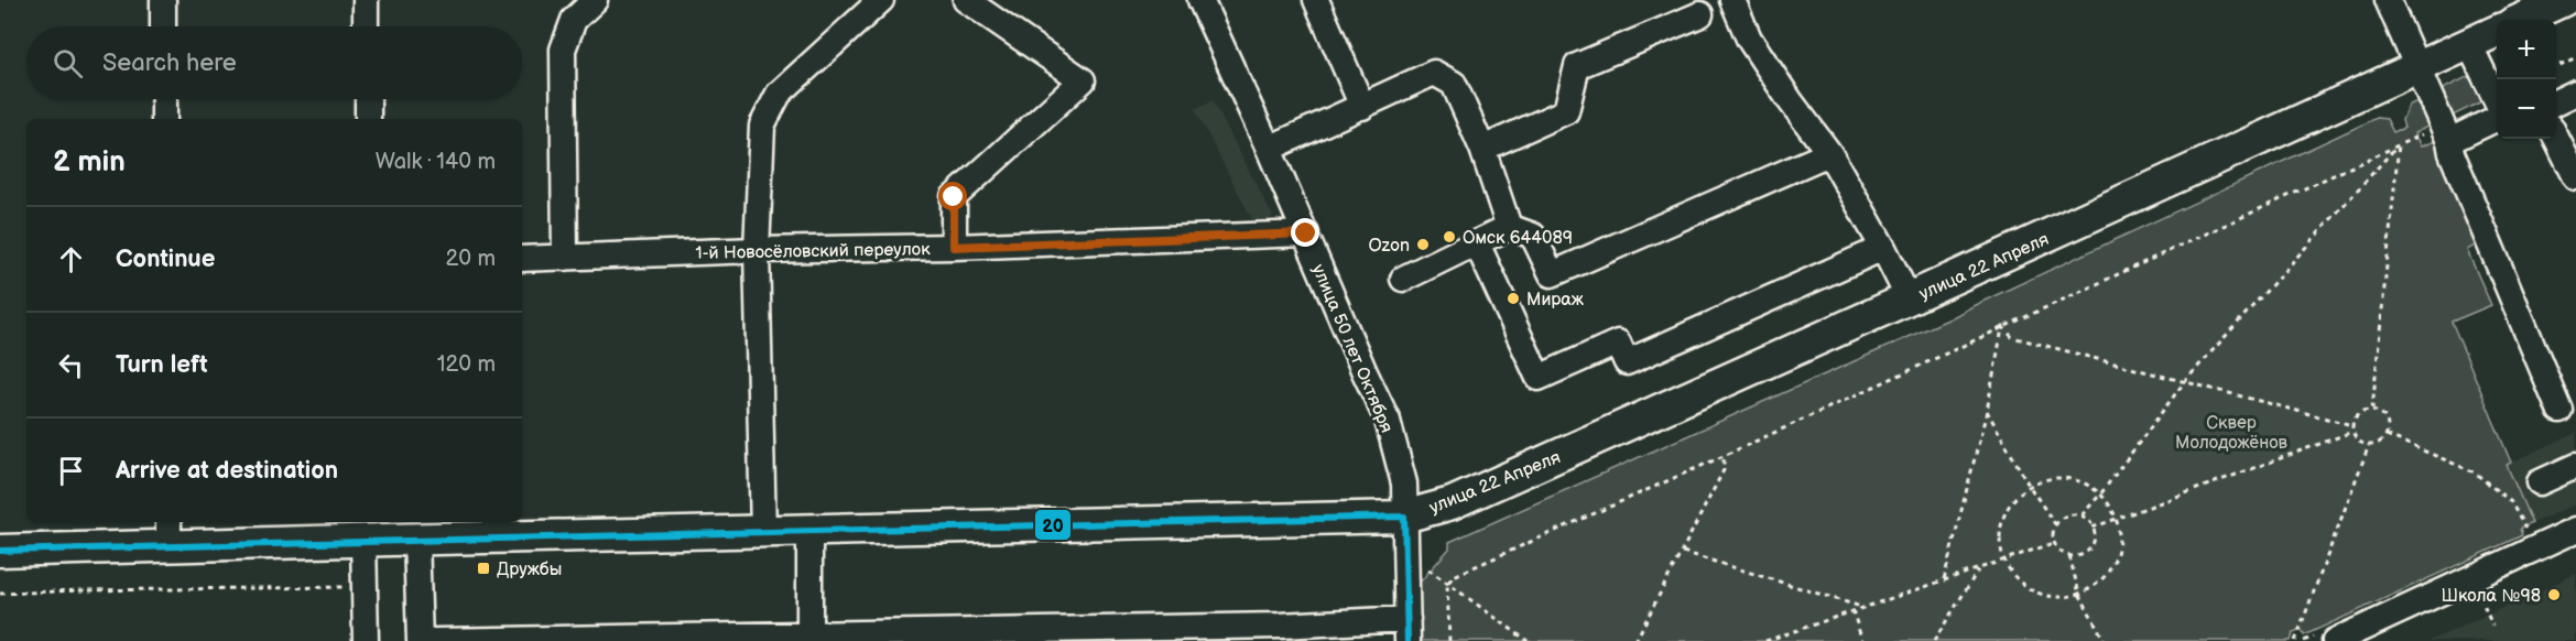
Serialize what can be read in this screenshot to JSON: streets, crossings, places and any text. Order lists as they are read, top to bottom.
{
  "streets": {
    "main road": ["улица 22 Апреля"],
    "street": ["1-й Новосёловский переулок", "улица 50 лет Октября"]
  },
  "crossings": [
    ["1-й Новосёловский переулок", "улица 50 лет Октября"],
    ["улица 22 Апреля", "улица 50 лет Октября"]
  ],
  "parks": ["Сквер Молодожёнов"],
  "places": {
    "other": [
      "Омск 644089",
      "Ozon",
      "Мираж",
      "Школа №98"
    ],
    "transit": ["Дружбы"]
  },
  "lines": ["transit line 20"],
  "page": {
    "map_buttons": ["+", "−"],
    "search": "Search here",
    "heading": ["2 min", "Walk · 140 m"],
    "list": [
      ["Continue", "20 m"],
      ["Turn left", "120 m"],
      "Arrive at destination"
    ]
  }
}
